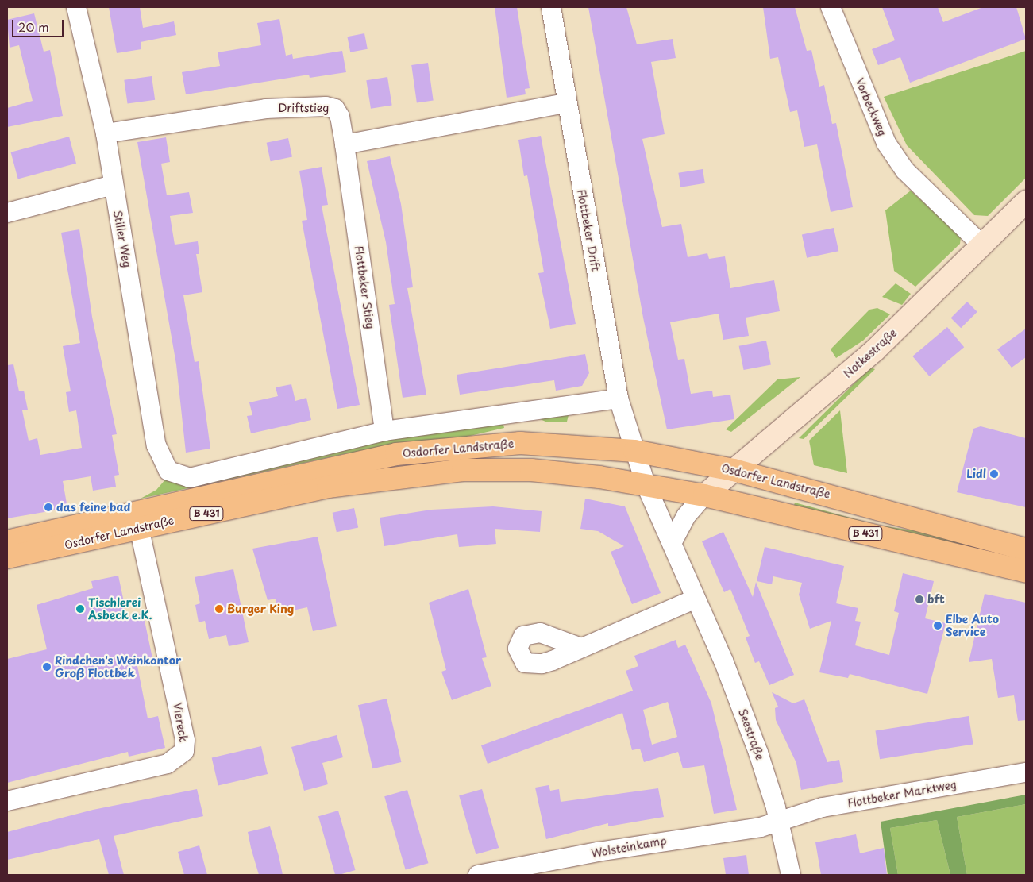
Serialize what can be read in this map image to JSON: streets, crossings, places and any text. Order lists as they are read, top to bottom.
{
  "streets": {
    "main road": ["Osdorfer Landstraße", "B 431"],
    "street": [
      "Vorbeckweg",
      "Driftstieg",
      "Flottbeker Drift",
      "Stiller Weg",
      "Flottbeker Stieg",
      "Notkestraße",
      "Viereck",
      "Seestraße",
      "Flottbeker Marktweg",
      "Wolsteinkamp"
    ]
  },
  "crossings": [
    ["Vorbeckweg", "Notkestraße"],
    ["Driftstieg", "Stiller Weg"],
    ["Driftstieg", "Flottbeker Stieg"],
    ["Flottbeker Drift", "Osdorfer Landstraße"],
    ["Flottbeker Drift", "Seestraße"],
    ["Stiller Weg", "Flottbeker Stieg"],
    ["Notkestraße", "Osdorfer Landstraße"],
    ["Osdorfer Landstraße", "Viereck"],
    ["Osdorfer Landstraße", "Seestraße"],
    ["Seestraße", "Flottbeker Marktweg"],
    ["Seestraße", "Wolsteinkamp"],
    ["Flottbeker Marktweg", "Wolsteinkamp"]
  ],
  "places": [
    "Lidl",
    "das feine bad",
    "bft",
    "Tischlerei Asbeck e.K.",
    "Burger King",
    "Elbe Auto Service",
    "Rindchen's Weinkontor Groß Flottbek"
  ],
  "scale_bar": "20 m"
}
